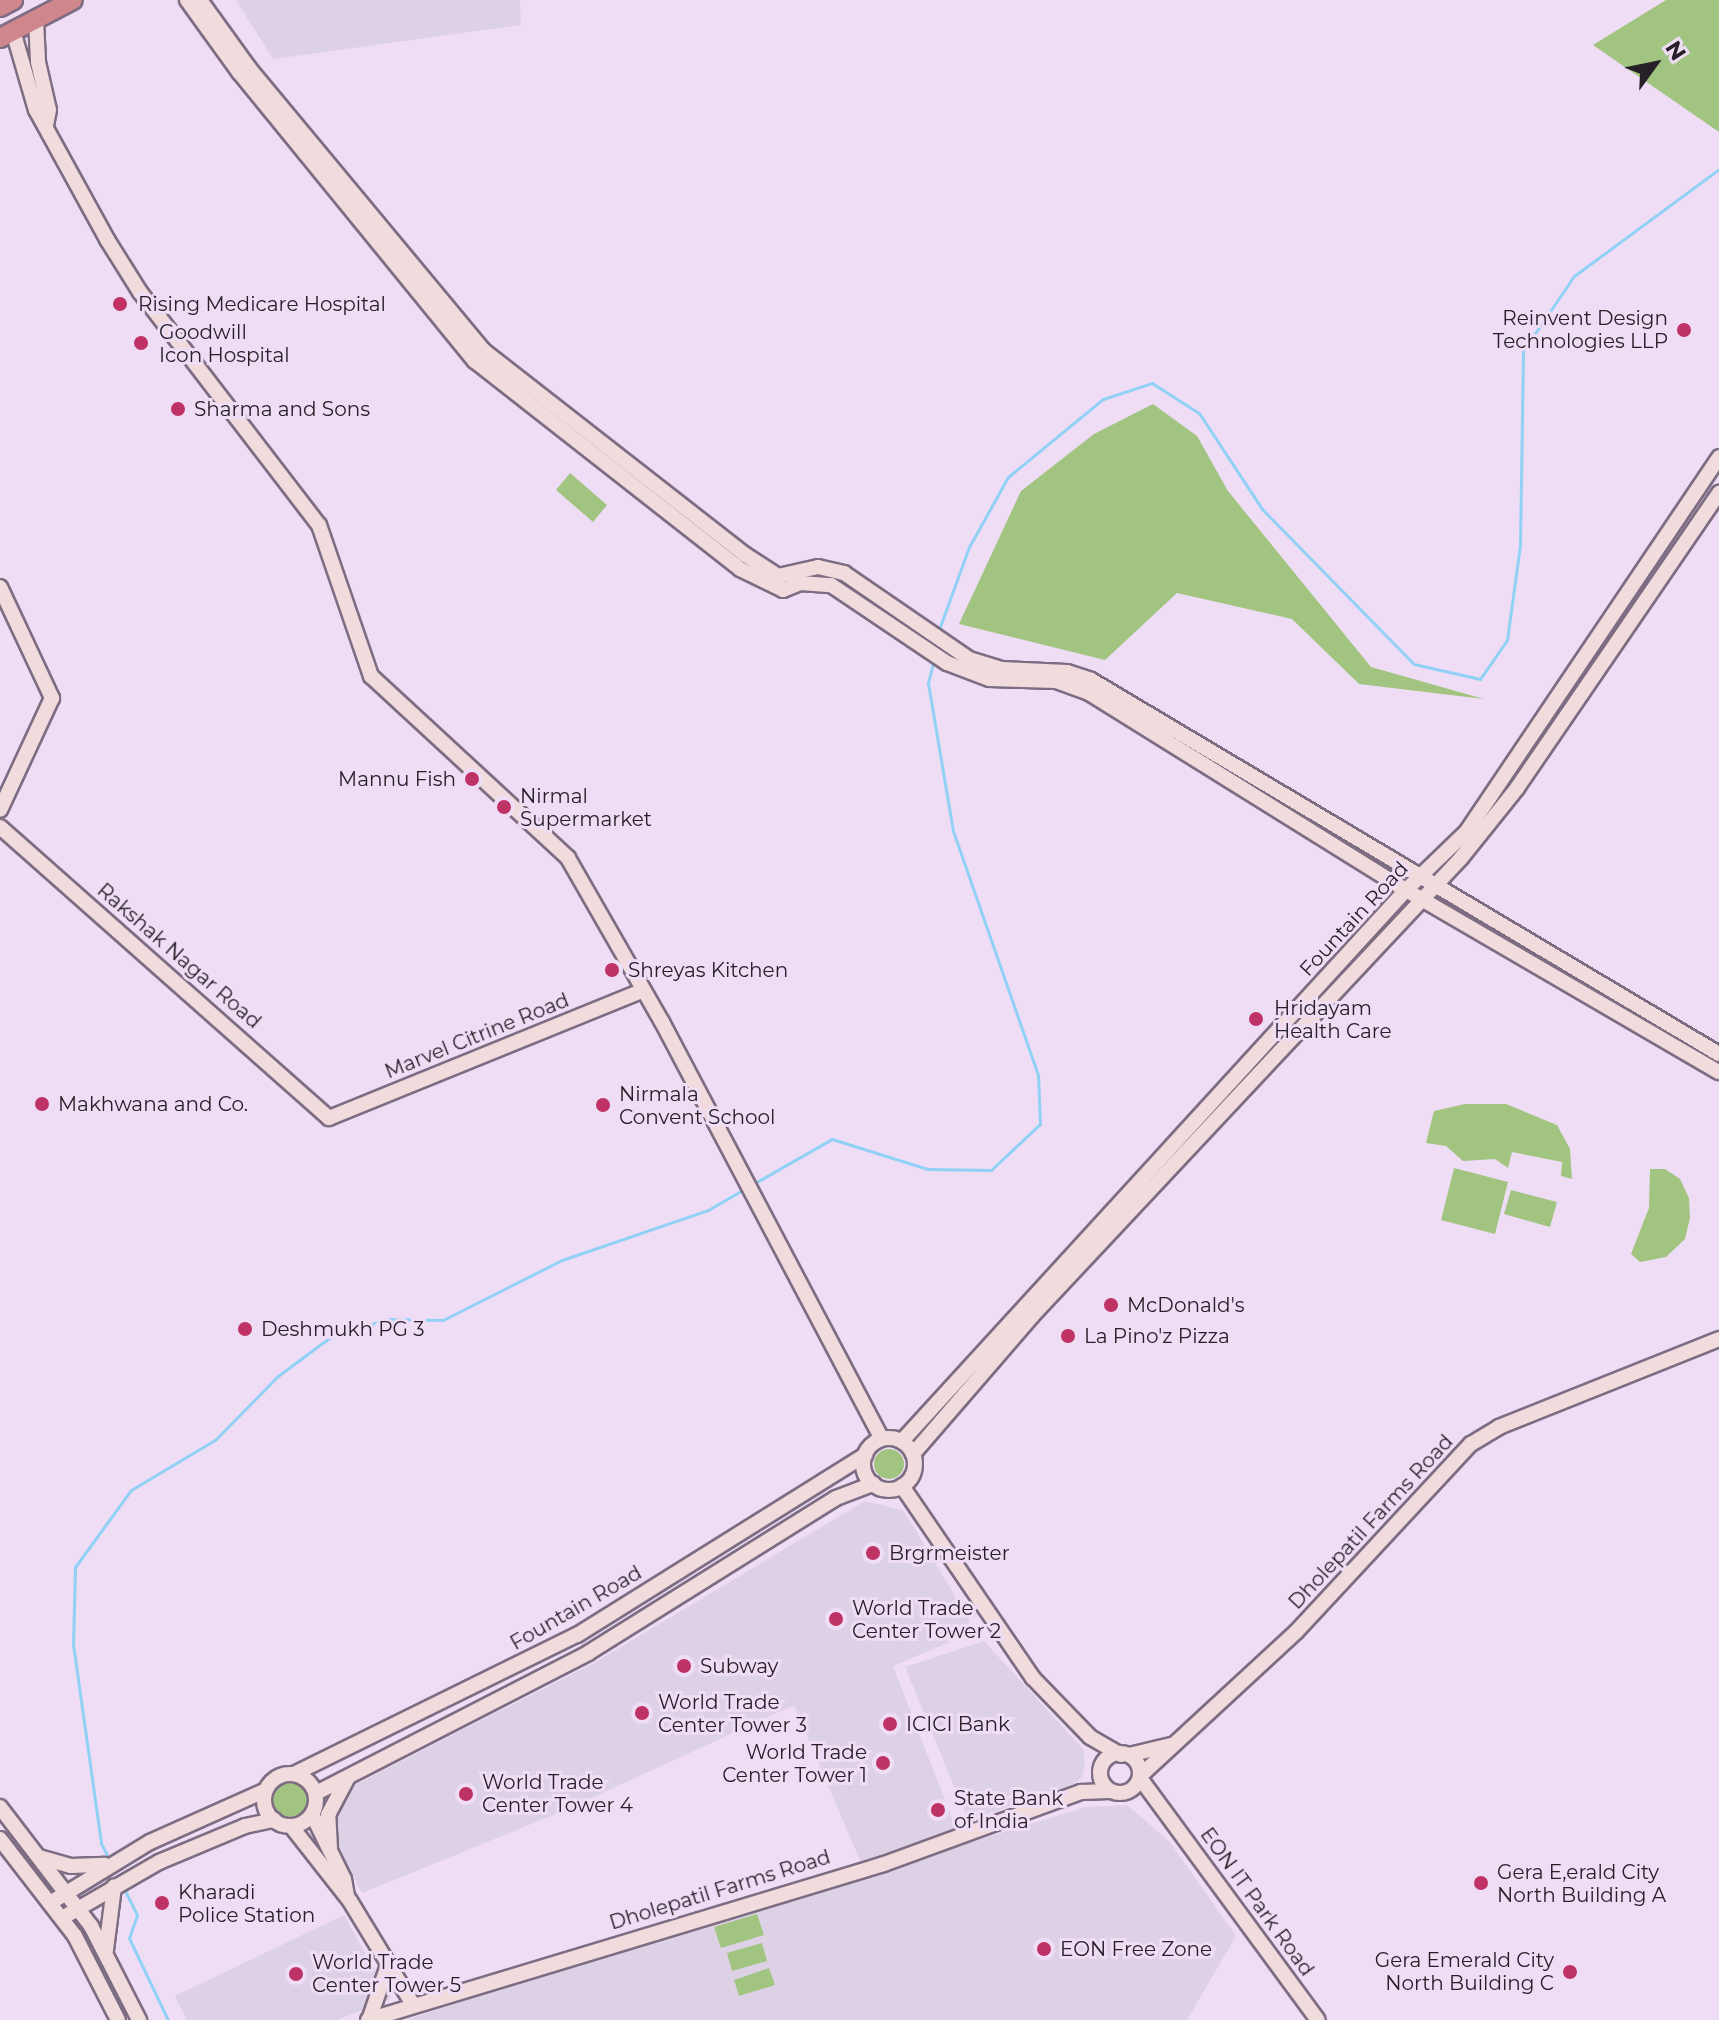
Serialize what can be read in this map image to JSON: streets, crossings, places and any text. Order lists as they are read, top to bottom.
{
  "streets": {
    "street": [
      "Fountain Road",
      "Rakshak Nagar Road",
      "Marvel Citrine Road",
      "Dholepatil Farms Road",
      "EON IT Park Road"
    ]
  },
  "crossings": [
    ["Rakshak Nagar Road", "Marvel Citrine Road"],
    ["Dholepatil Farms Road", "EON IT Park Road"]
  ],
  "places": [
    "Rising Medicare Hospital",
    "Reinvent Design Technologies LLP",
    "Goodwill Icon Hospital",
    "Sharma and Sons",
    "Mannu Fish",
    "Nirmal Supermarket",
    "Shreyas Kitchen",
    "Hridayam Health Care",
    "Makhwana and Co.",
    "Nirmala Convent School",
    "McDonald's",
    "Deshmukh PG 3",
    "La Pino'z Pizza",
    "Brgrmeister",
    "World Trade Center Tower 2",
    "Subway",
    "World Trade Center Tower 3",
    "ICICI Bank",
    "World Trade Center Tower 1",
    "World Trade Center Tower 4",
    "State Bank of India",
    "Gera E,erald City North Building A",
    "Kharadi Police Station",
    "EON Free Zone",
    "Gera Emerald City North Building C",
    "World Trade Center Tower 5"
  ],
  "north": "top right"
}
